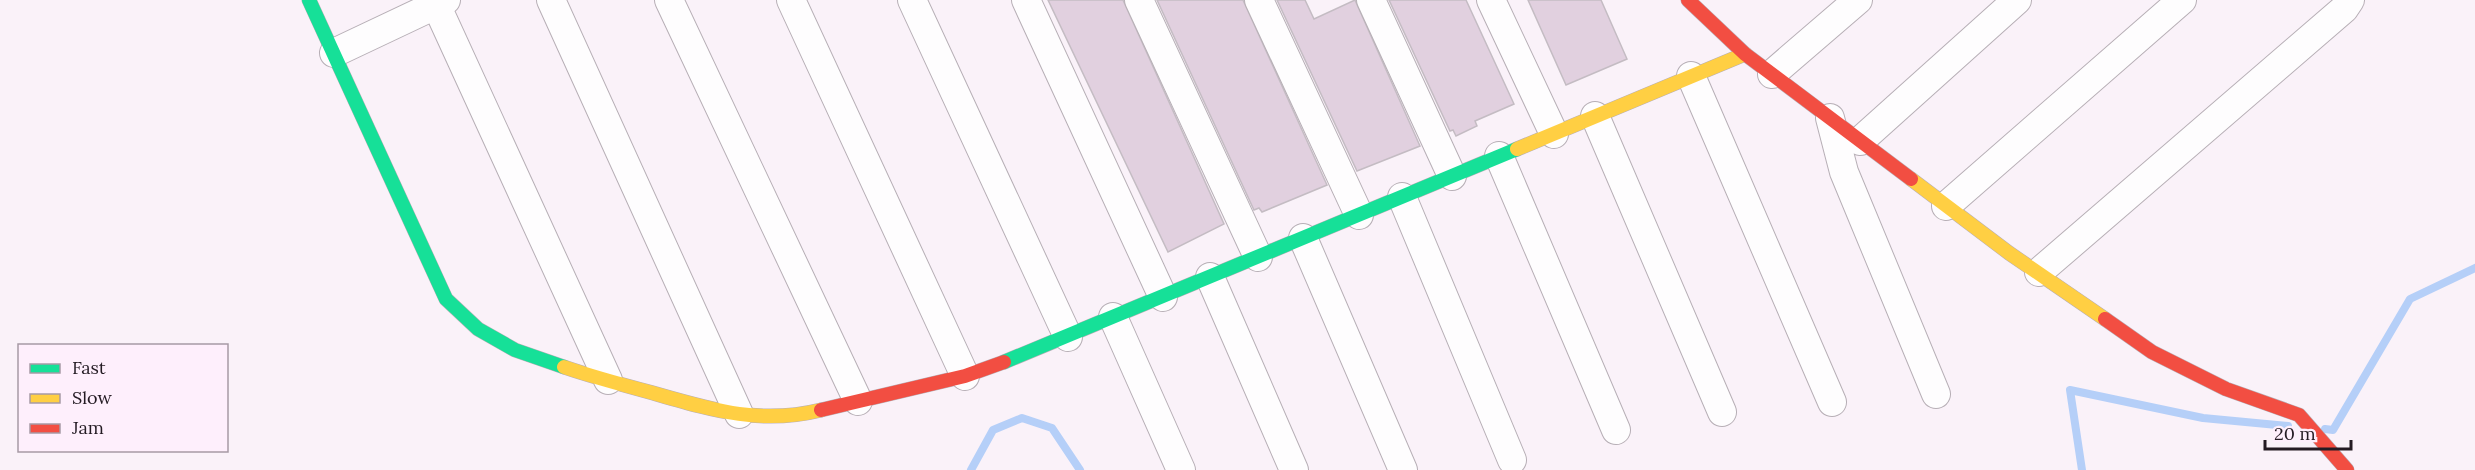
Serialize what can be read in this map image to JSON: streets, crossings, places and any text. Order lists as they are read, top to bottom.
{
  "legend": ["Fast", "Slow", "Jam"],
  "scale_bar": "20 m"
}
